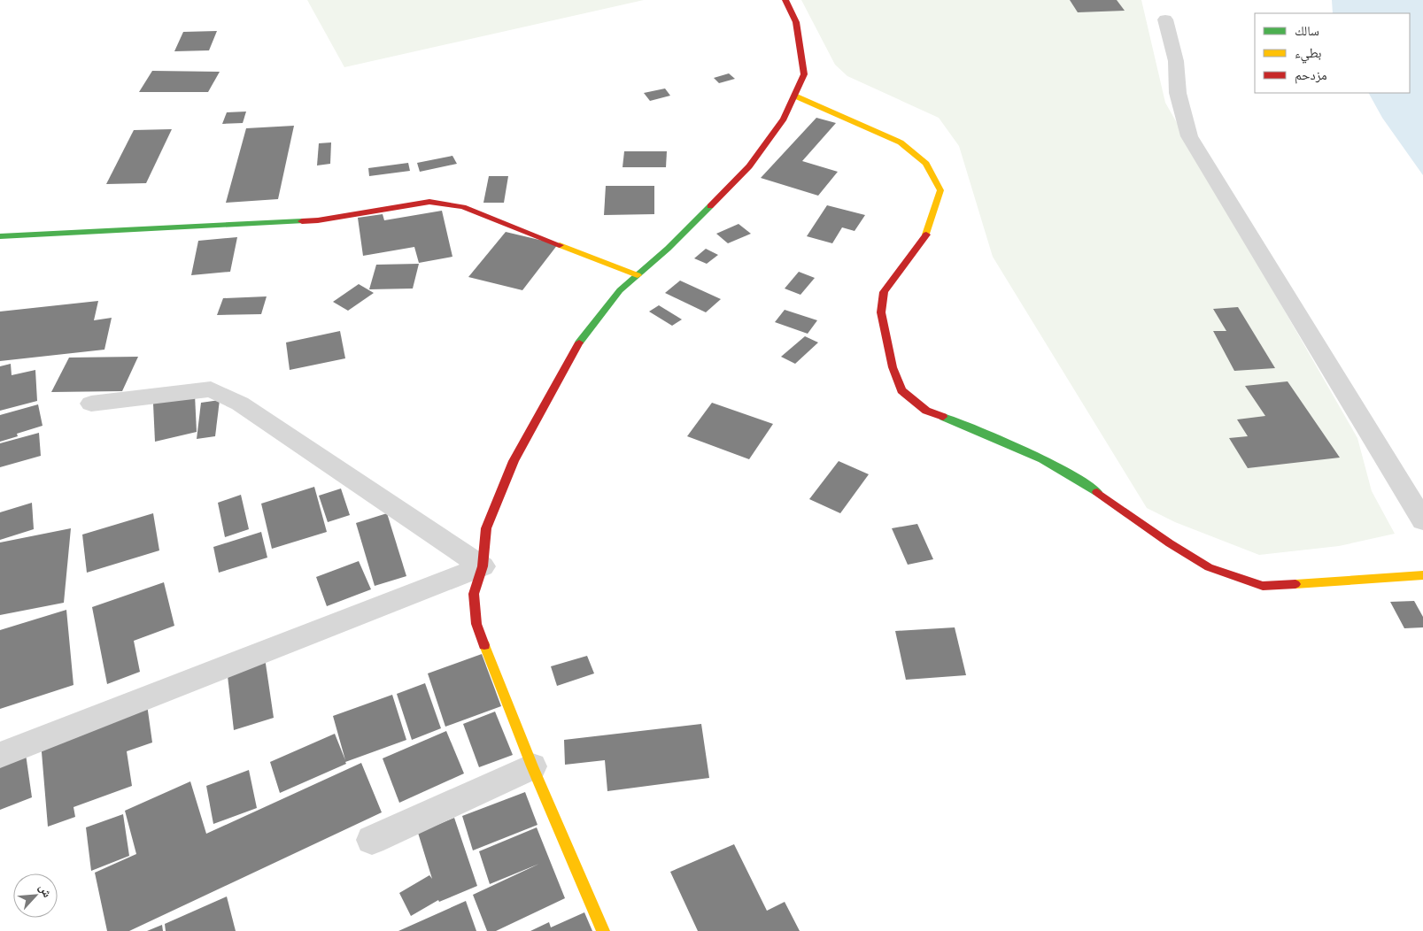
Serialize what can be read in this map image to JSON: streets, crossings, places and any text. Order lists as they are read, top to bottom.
{
  "legend": ["سالك", "بطيء", "مزدحم"],
  "north": "top right"
}
